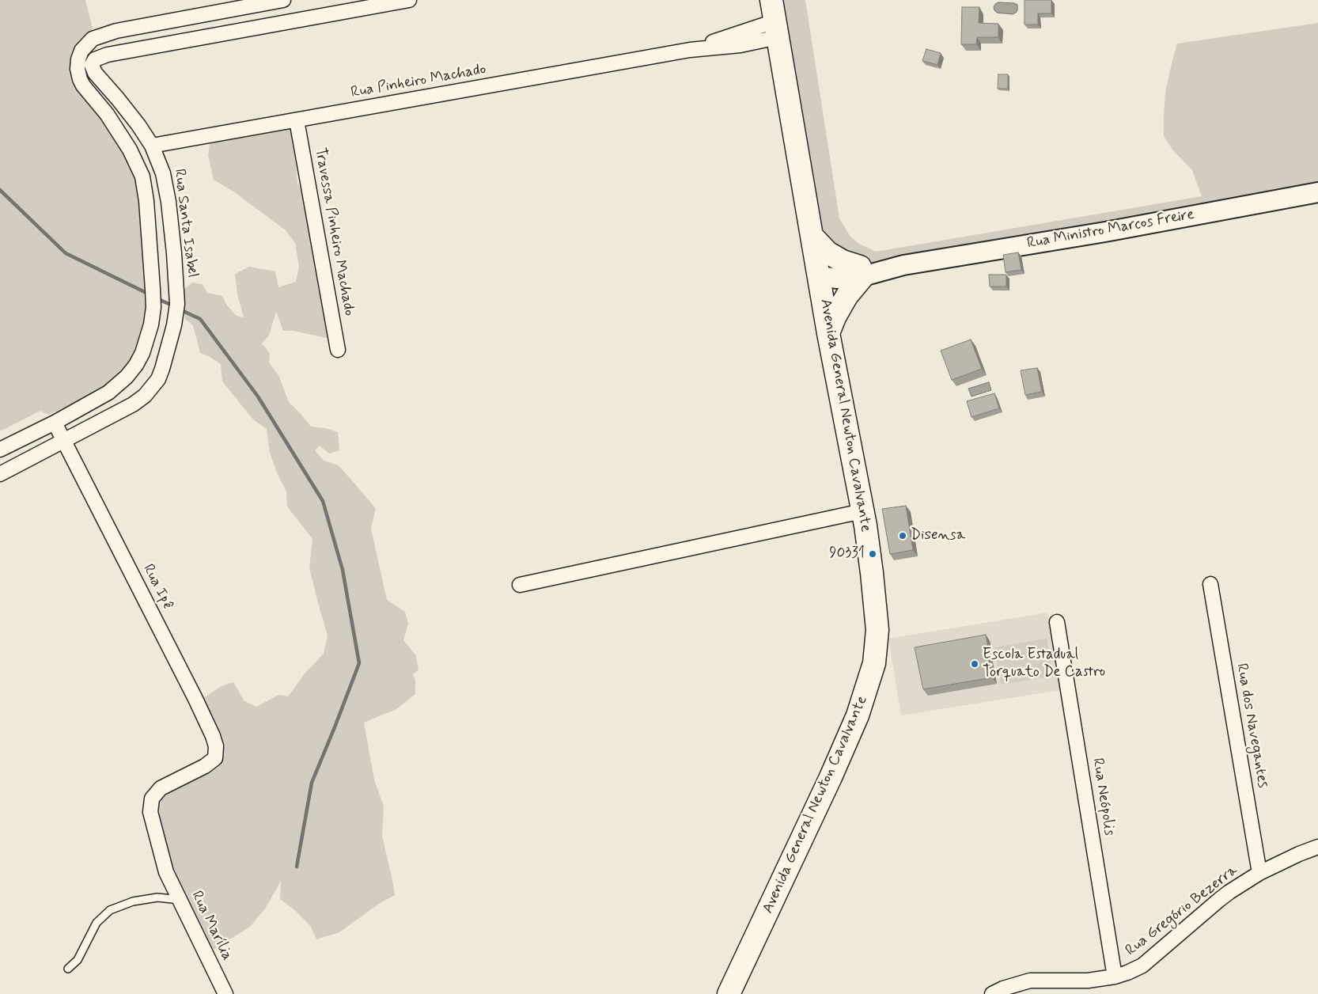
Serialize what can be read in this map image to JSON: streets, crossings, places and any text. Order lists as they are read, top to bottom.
{
  "streets": {
    "main road": ["Rua Ministro Marcos Freire", "Avenida General Newton Cavalvante"],
    "street": [
      "Rua Pinheiro Machado",
      "Rua Santa Isabel",
      "Travessa Pinheiro Machado",
      "Rua Ipê",
      "Rua dos Navegantes",
      "Rua Neópolis",
      "Rua Gregório Bezerra",
      "Rua Marília"
    ]
  },
  "crossings": [
    ["Rua Pinheiro Machado", "Rua Santa Isabel"],
    ["Rua Pinheiro Machado", "Travessa Pinheiro Machado"],
    ["Rua Pinheiro Machado", "Avenida General Newton Cavalvante"],
    ["Rua Santa Isabel", "Rua Ipê"],
    ["Rua Ministro Marcos Freire", "Avenida General Newton Cavalvante"],
    ["Rua Ipê", "Rua Marília"],
    ["Rua dos Navegantes", "Rua Gregório Bezerra"],
    ["Rua Neópolis", "Rua Gregório Bezerra"]
  ],
  "places": ["Disensa", "90331", "Escola Estadual Torquato De Castro"]
}
